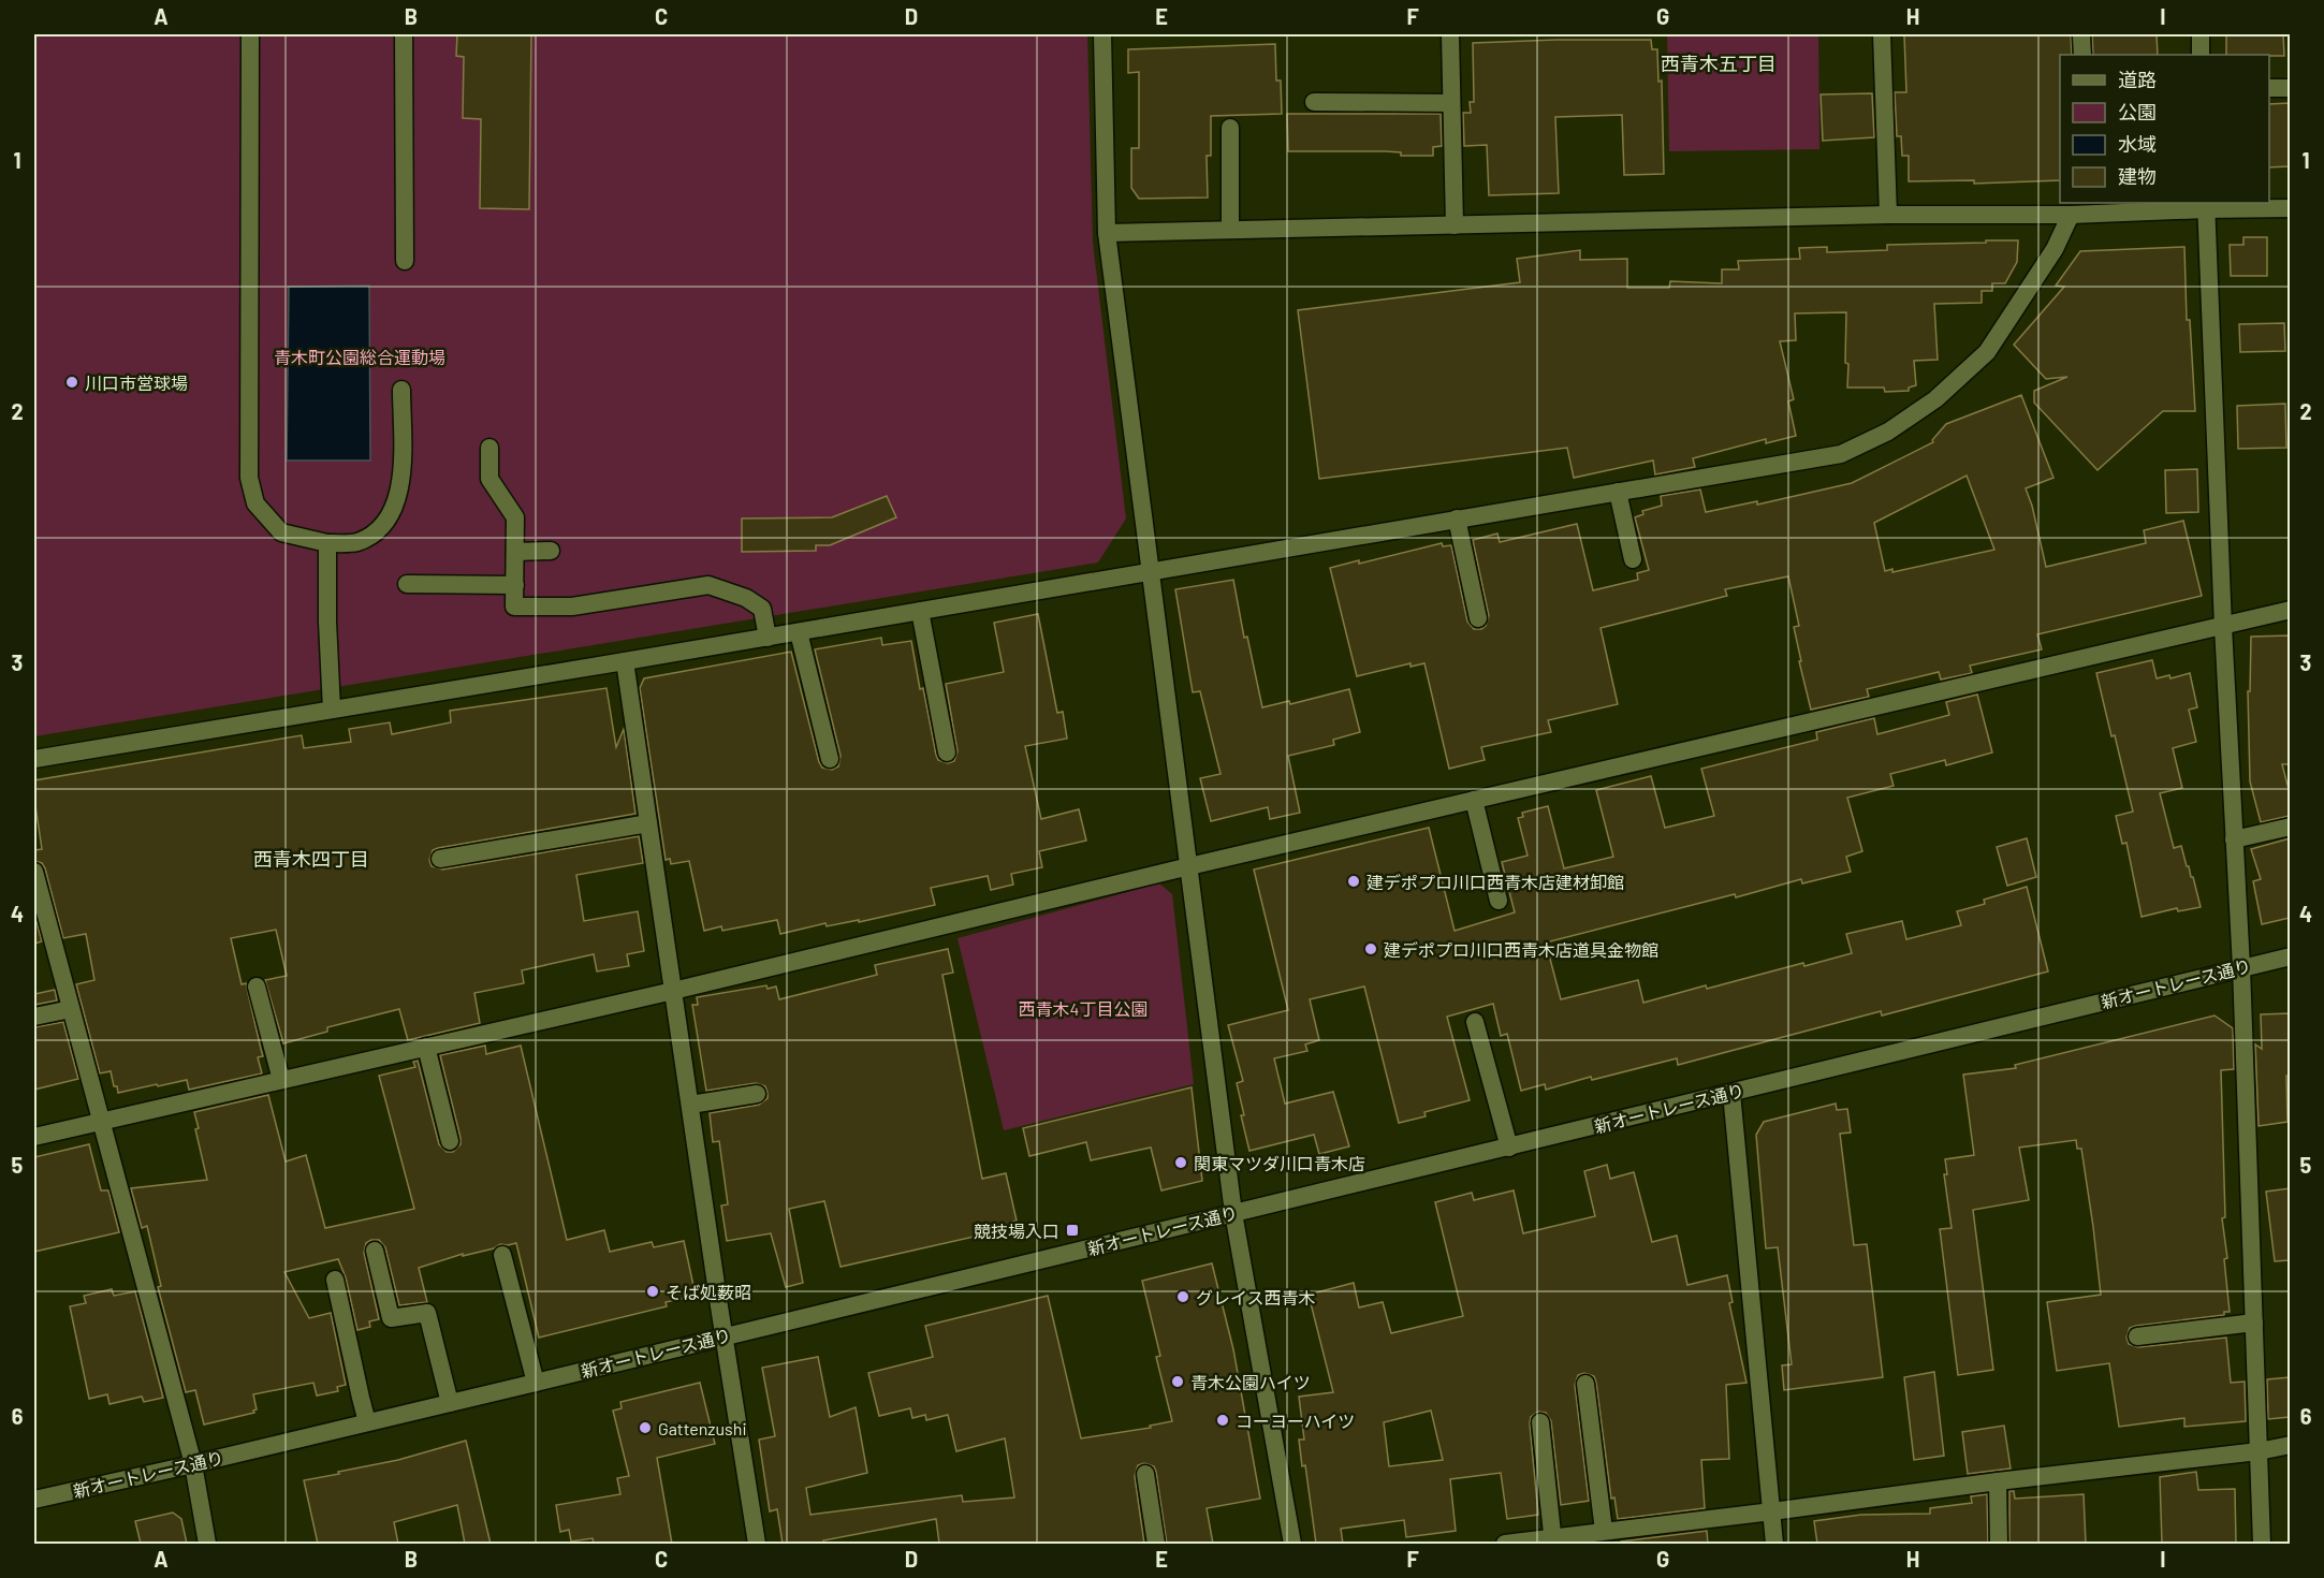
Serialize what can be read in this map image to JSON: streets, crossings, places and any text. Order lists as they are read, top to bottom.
{
  "streets": {
    "street": ["新オートレース通り"]
  },
  "districts": ["西青木五丁目", "西青木四丁目"],
  "parks": ["青木町公園総合運動場", "西青木4丁目公園"],
  "places": {
    "other": [
      "川口市営球場",
      "建デポプロ川口西青木店建材卸館",
      "建デポプロ川口西青木店道具金物館",
      "関東マツダ川口青木店",
      "そば処薮昭",
      "グレイス西青木",
      "青木公園ハイツ",
      "コーヨーハイツ",
      "Gattenzushi"
    ],
    "transit": ["競技場入口"]
  },
  "legend": [
    "道路",
    "公園",
    "水域",
    "建物"
  ],
  "grid": {
    "columns": [
      "A",
      "B",
      "C",
      "D",
      "E",
      "F",
      "G",
      "H",
      "I"
    ],
    "rows": [
      "1",
      "2",
      "3",
      "4",
      "5",
      "6"
    ]
  }
}
